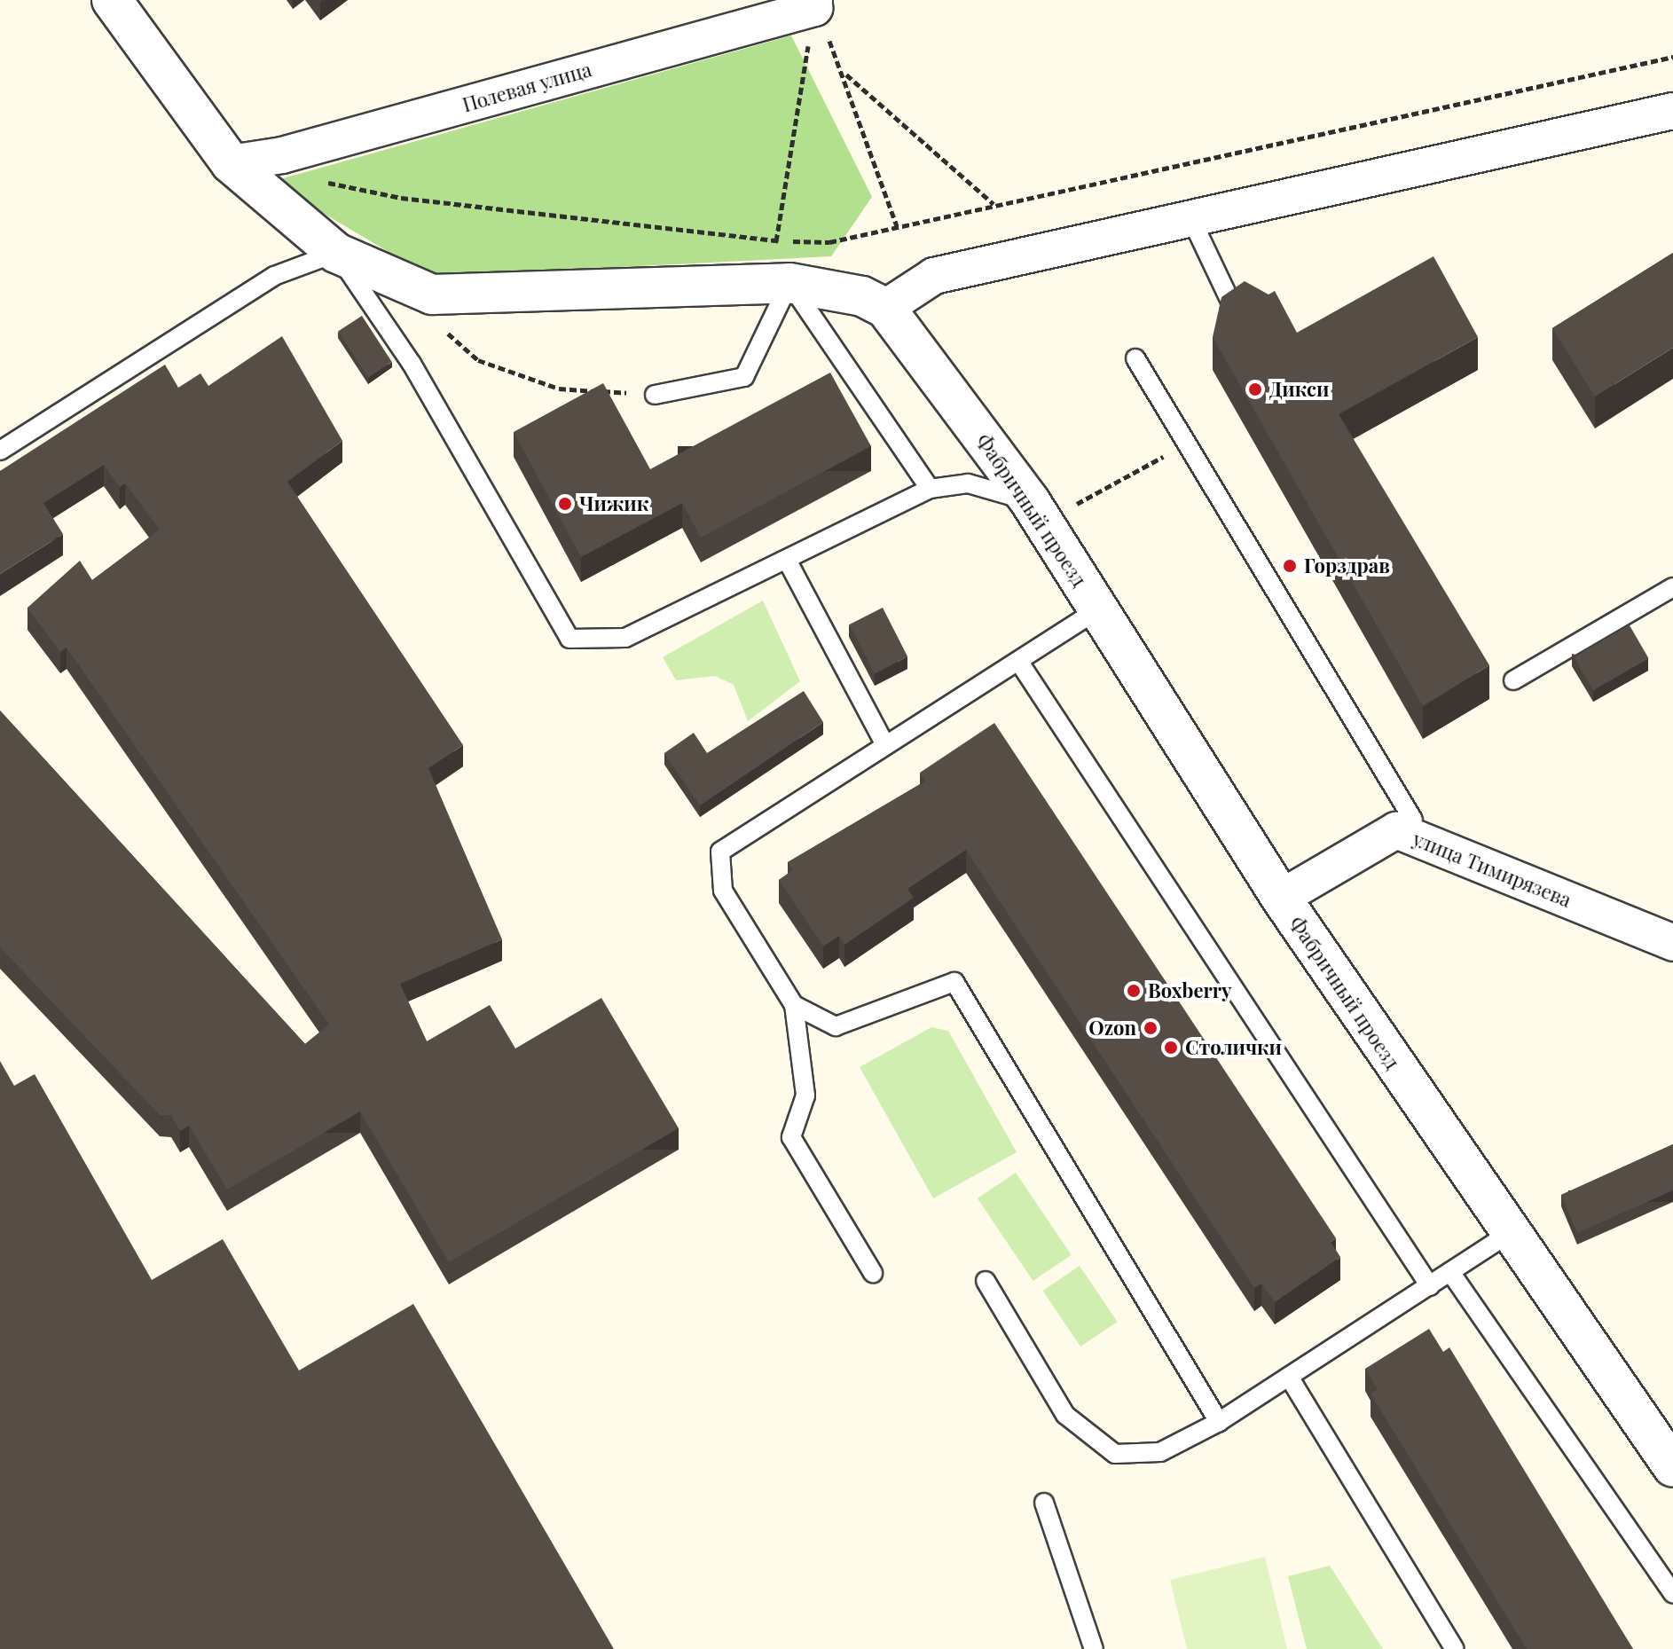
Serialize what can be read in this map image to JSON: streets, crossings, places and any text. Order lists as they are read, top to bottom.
{
  "streets": {
    "street": ["Полевая улица", "Фабричный проезд", "улица Тимирязева"]
  },
  "crossings": [
    ["Фабричный проезд", "улица Тимирязева"]
  ],
  "places": [
    "Дикси",
    "Чижик",
    "Горздрав",
    "Boxberry",
    "Ozon",
    "Столички"
  ]
}
